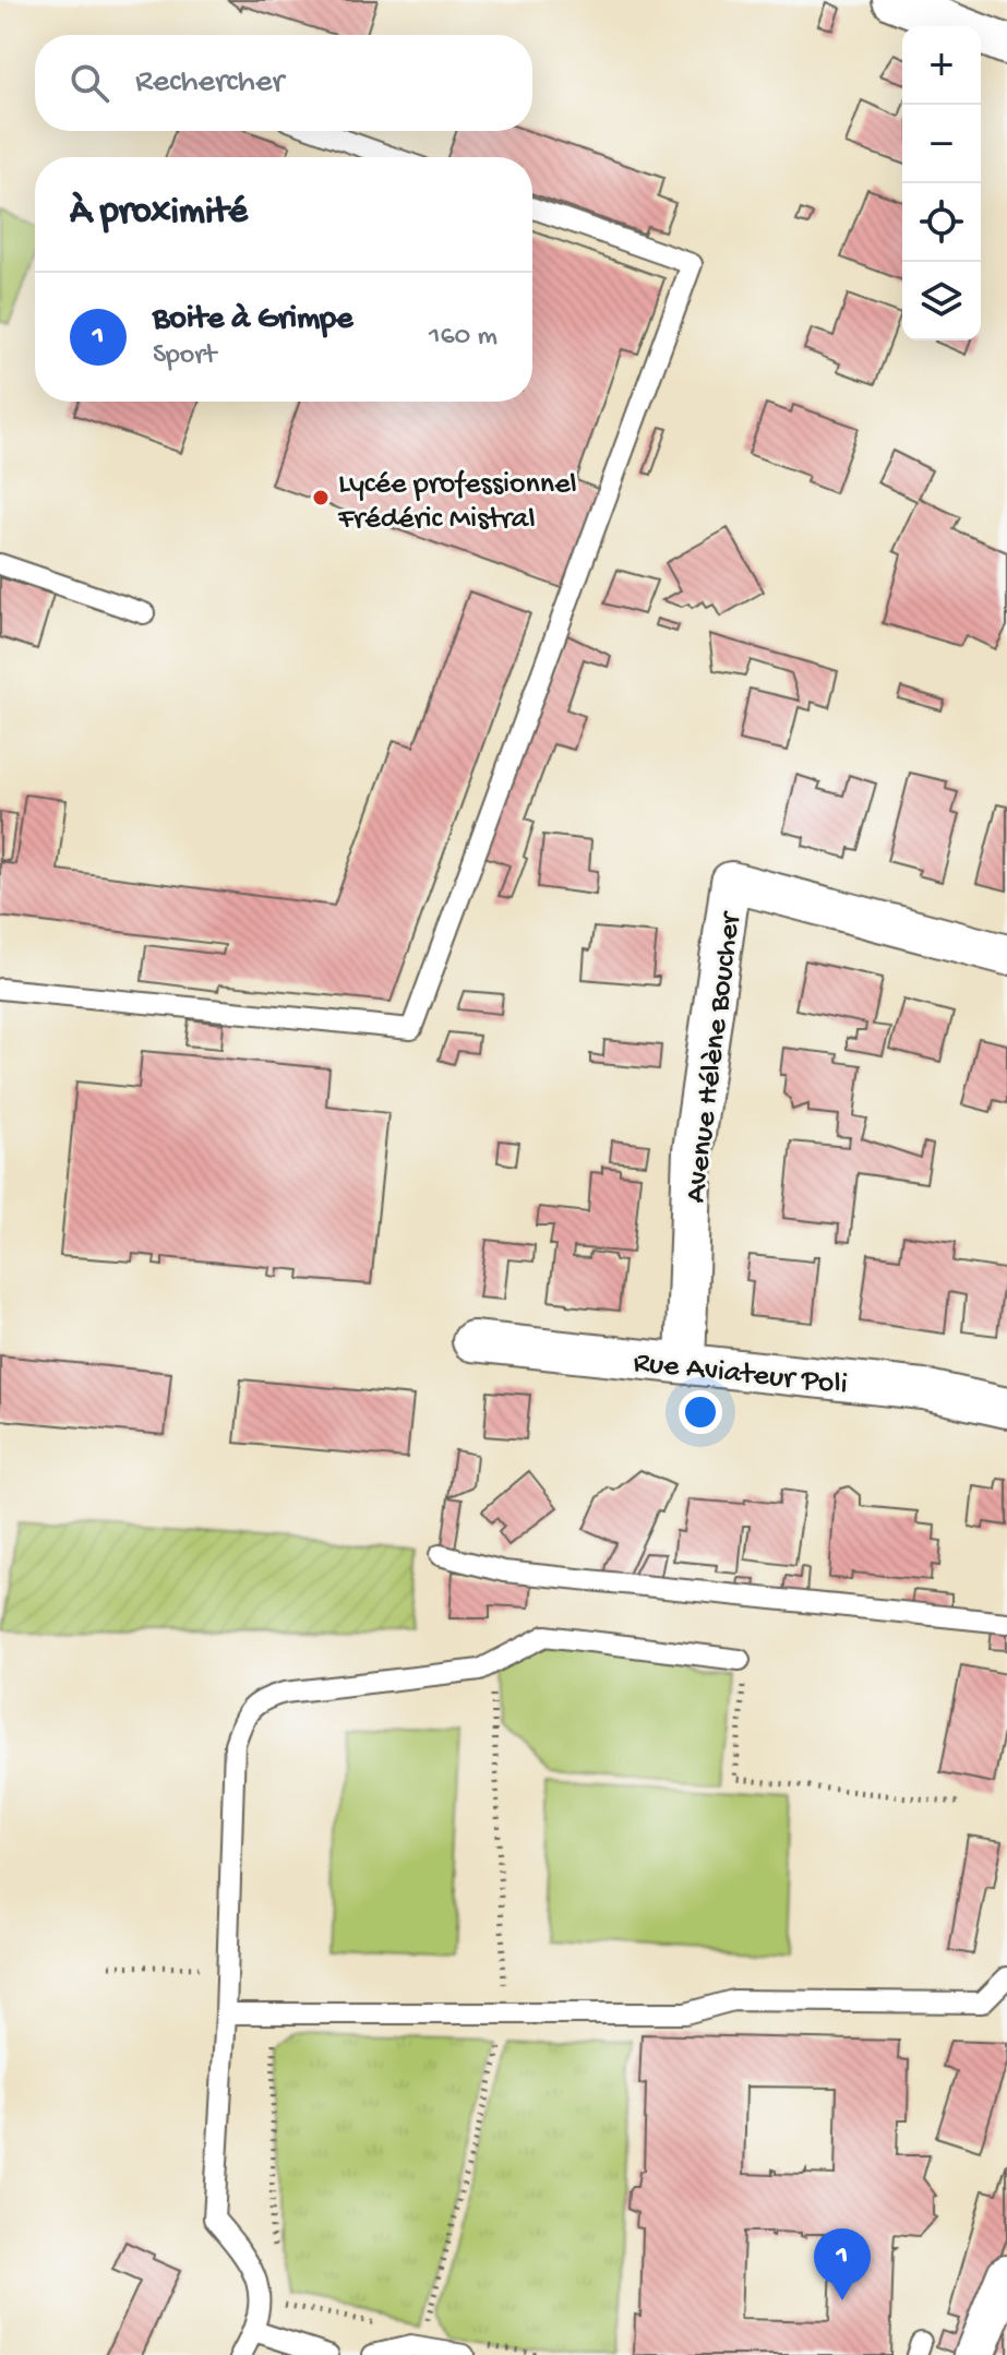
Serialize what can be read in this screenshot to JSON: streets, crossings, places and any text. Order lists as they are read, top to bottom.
{
  "streets": {
    "street": ["Avenue Hélène Boucher", "Rue Aviateur Poli"]
  },
  "crossings": [
    ["Avenue Hélène Boucher", "Rue Aviateur Poli"]
  ],
  "places": ["Lycée professionnel Frédéric Mistral"],
  "page": {
    "map_buttons": ["+", "−"],
    "search": "Rechercher",
    "heading": "À proximité",
    "list": [
      {
        "mark": "1",
        "name": "Boite à Grimpe",
        "note": "Sport",
        "value": "160 m"
      }
    ],
    "pins": "1"
  }
}
